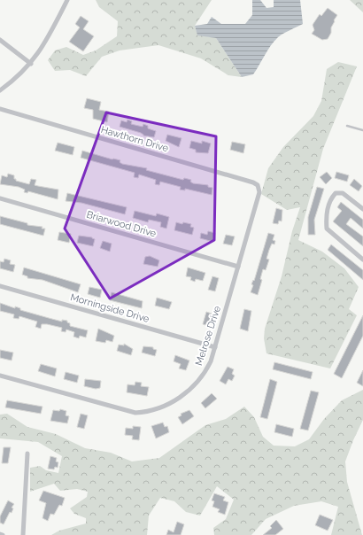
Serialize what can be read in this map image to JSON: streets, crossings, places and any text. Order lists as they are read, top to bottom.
{
  "streets": {
    "street": [
      "Hawthorn Drive",
      "Briarwood Drive",
      "Morningside Drive",
      "Melrose Drive"
    ]
  },
  "crossings": [
    ["Hawthorn Drive", "Melrose Drive"],
    ["Briarwood Drive", "Melrose Drive"],
    ["Morningside Drive", "Melrose Drive"]
  ]
}
